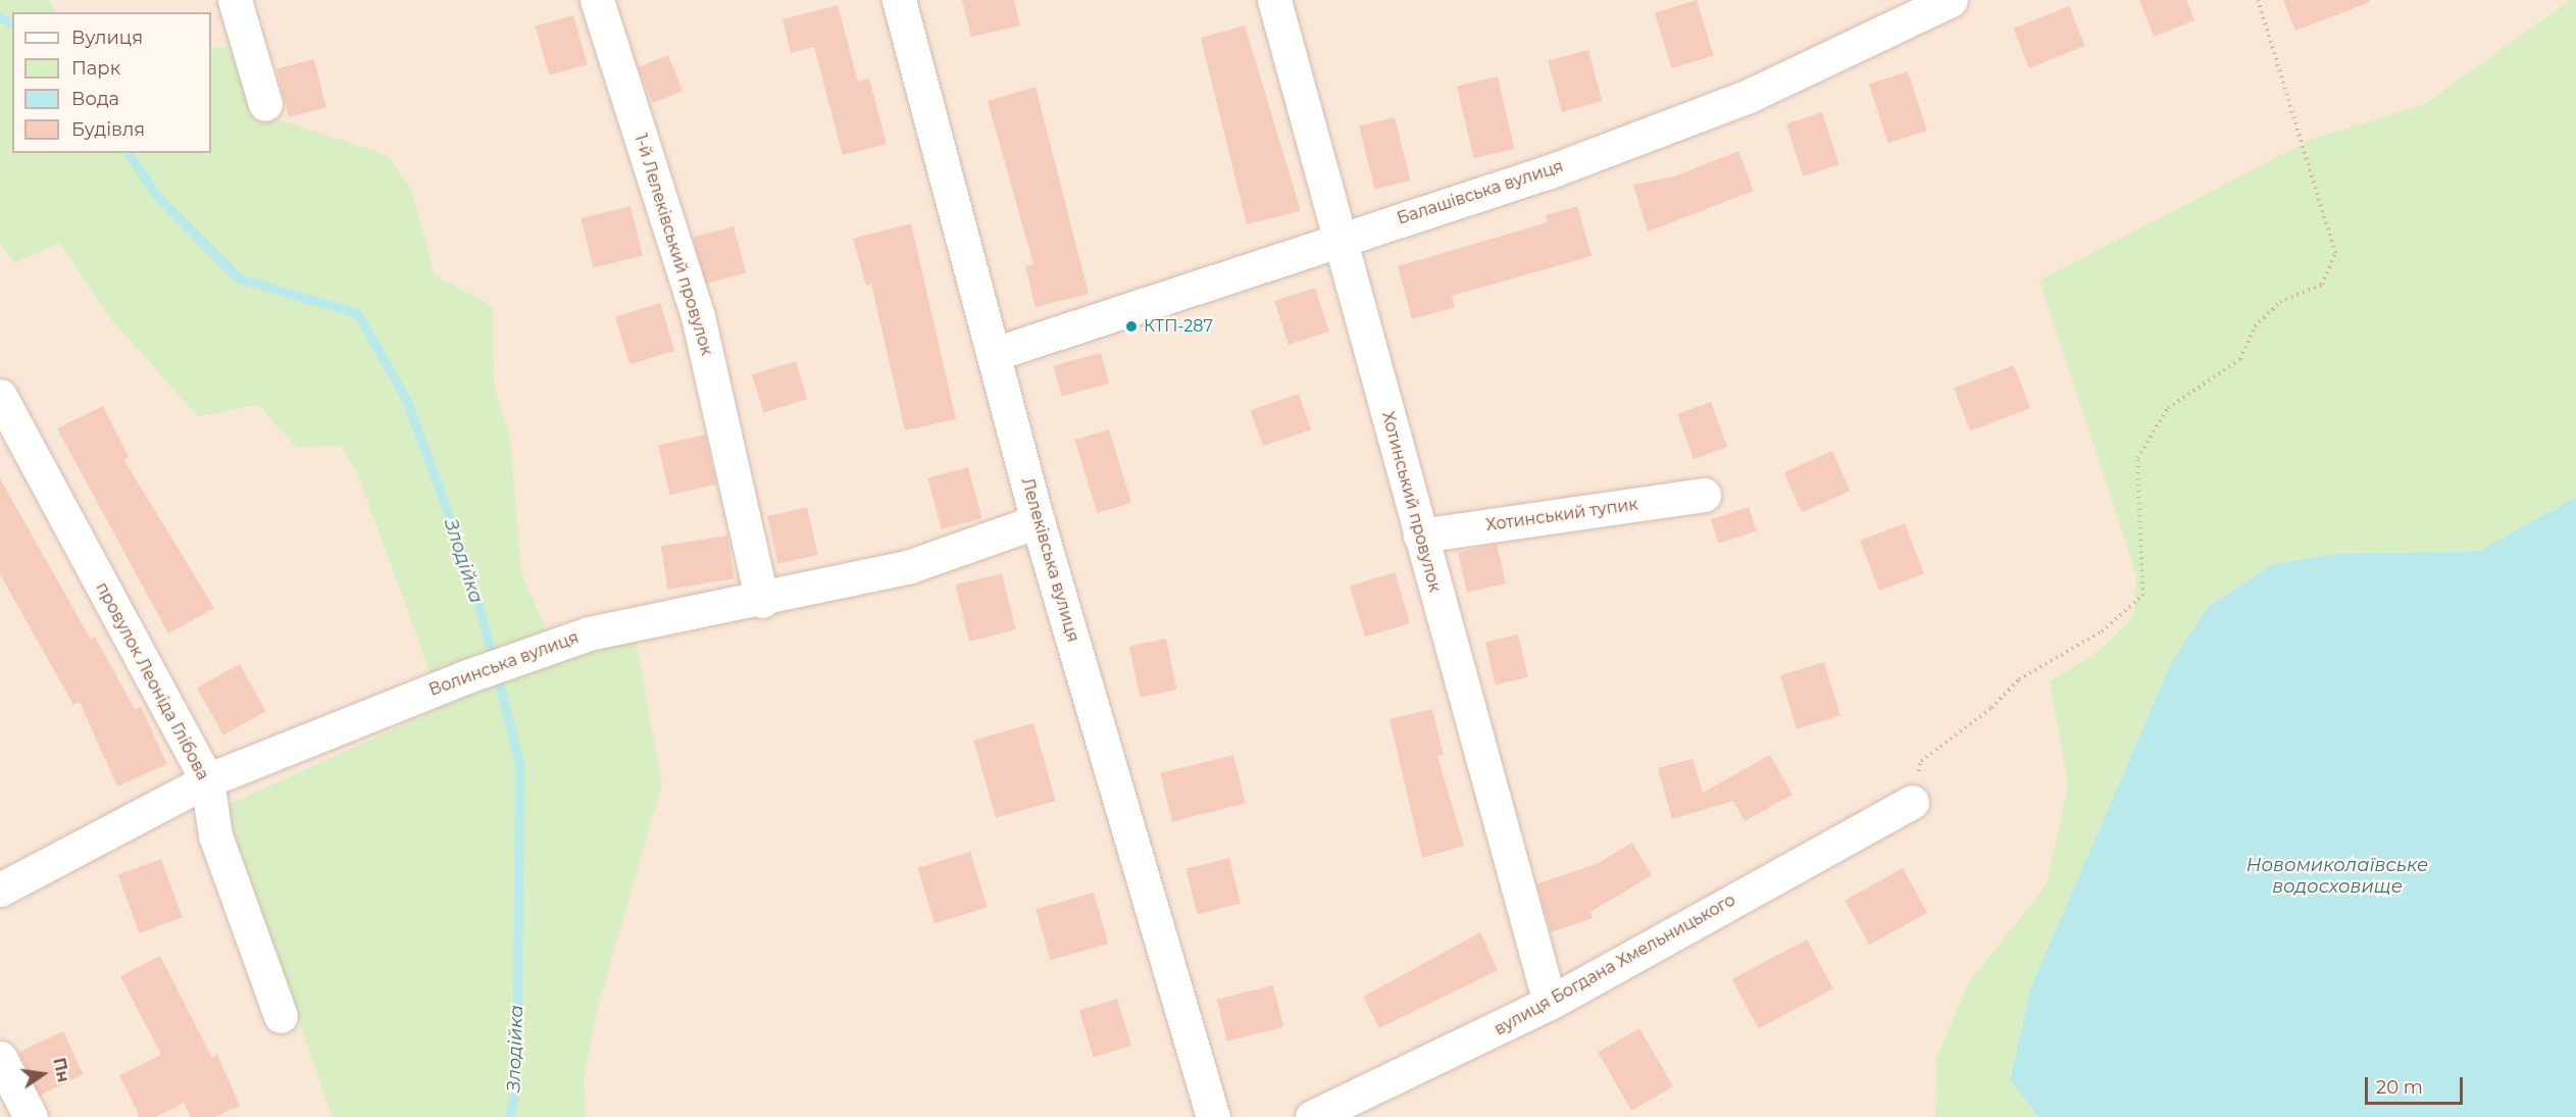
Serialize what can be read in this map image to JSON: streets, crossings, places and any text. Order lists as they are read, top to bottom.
{
  "streets": {
    "street": [
      "Балашівська вулиця",
      "1-й Лелеківський провулок",
      "Хотинський провулок",
      "Хотинський тупик",
      "Лелеківська вулиця",
      "Волинська вулиця",
      "провулок Леоніда Глібова",
      "вулиця Богдана Хмельницького"
    ]
  },
  "crossings": [
    ["Балашівська вулиця", "Хотинський провулок"],
    ["Балашівська вулиця", "Лелеківська вулиця"],
    ["1-й Лелеківський провулок", "Волинська вулиця"],
    ["Хотинський провулок", "Хотинський тупик"],
    ["Хотинський провулок", "вулиця Богдана Хмельницького"],
    ["Лелеківська вулиця", "Волинська вулиця"],
    ["Волинська вулиця", "провулок Леоніда Глібова"]
  ],
  "water": ["Злодійка", "Новомиколаївське водосховище"],
  "places": ["КТП-287"],
  "legend": [
    "Вулиця",
    "Парк",
    "Вода",
    "Будівля"
  ],
  "scale_bar": "20 m",
  "north": "right"
}
